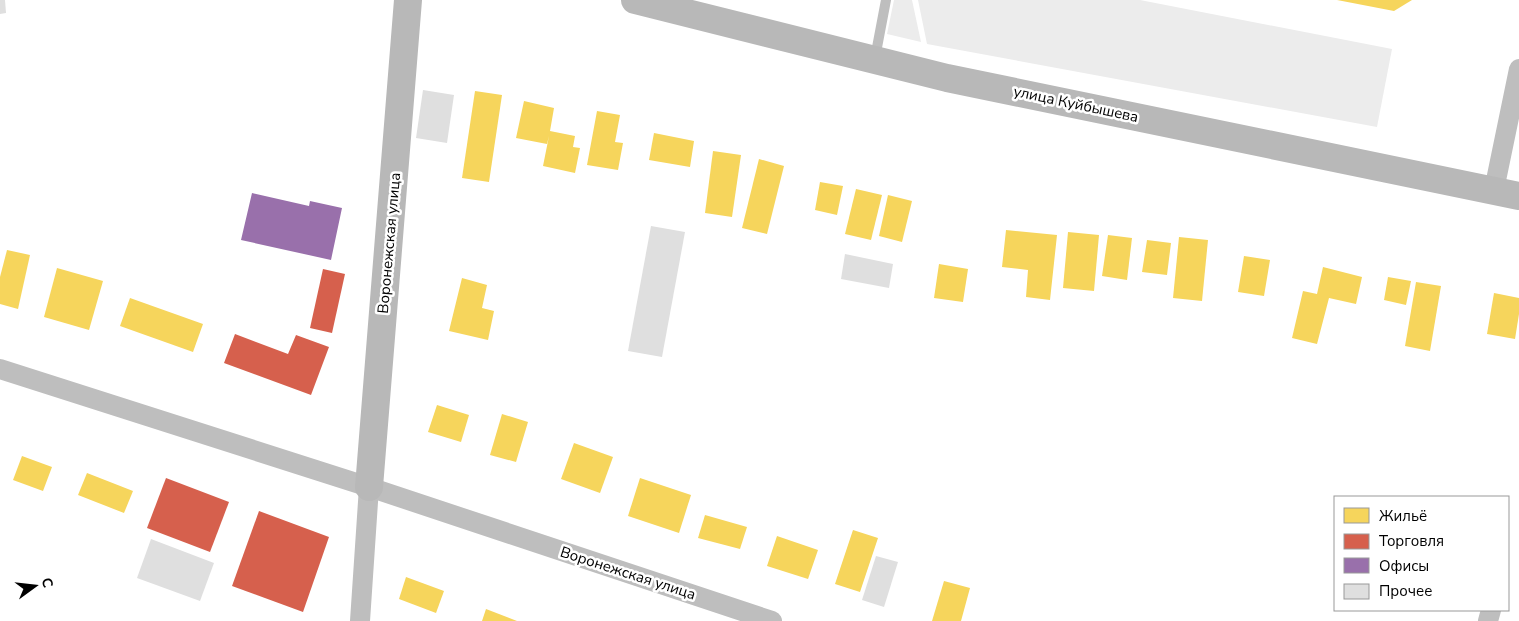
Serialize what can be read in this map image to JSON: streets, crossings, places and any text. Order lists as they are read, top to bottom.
{
  "streets": {
    "street": ["улица Куйбышева", "Воронежская улица"]
  },
  "legend": [
    "Жильё",
    "Торговля",
    "Офисы",
    "Прочее"
  ],
  "north": "right"
}
